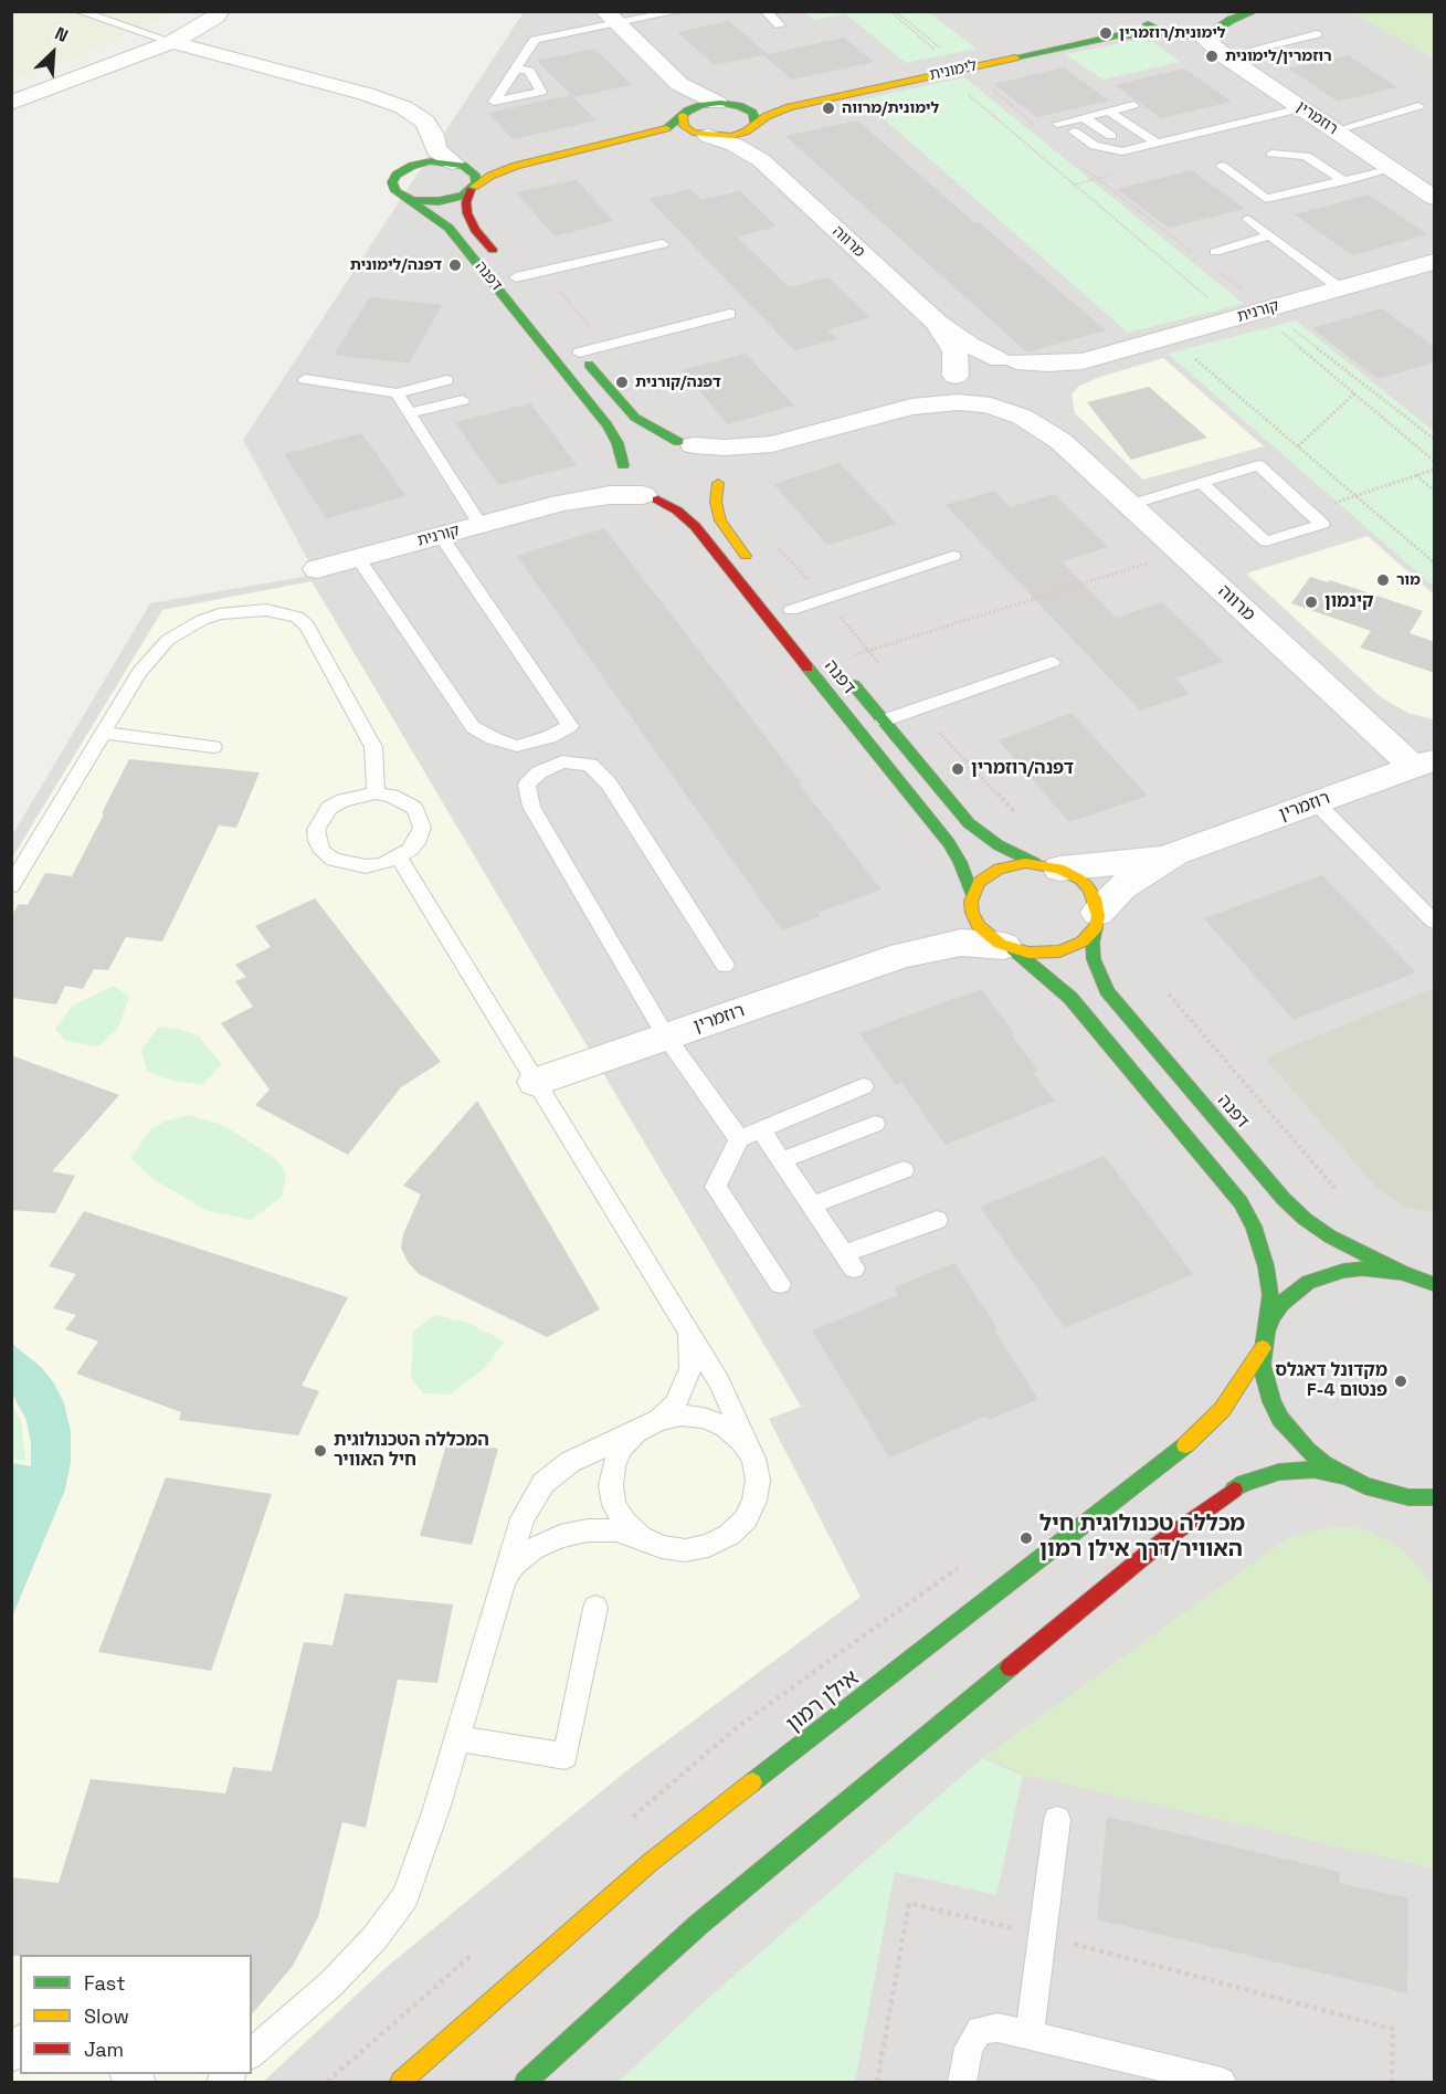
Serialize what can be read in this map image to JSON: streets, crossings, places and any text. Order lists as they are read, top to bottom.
{
  "streets": {
    "street": [
      "לימונית",
      "רוזמרין",
      "מרווה",
      "דפנה",
      "קורנית",
      "אילן רמון"
    ]
  },
  "crossings": [
    ["לימונית", "רוזמרין"],
    ["לימונית", "מרווה"],
    ["רוזמרין", "מרווה"],
    ["רוזמרין", "דפנה"],
    ["מרווה", "קורנית"],
    ["דפנה", "קורנית"]
  ],
  "places": [
    "לימונית/רוזמרין",
    "רוזמרין/לימונית",
    "לימונית/מרווה",
    "דפנה/לימונית",
    "דפנה/קורנית",
    "מור",
    "קינמון",
    "דפנה/רוזמרין",
    "מקדונל דאגלס F-4 פנטום",
    "המכללה הטכנולוגית חיל האוויר",
    "מכללה טכנולוגית חיל האוויר/דרך אילן רמון"
  ],
  "legend": ["Fast", "Slow", "Jam"],
  "north": "top right"
}
